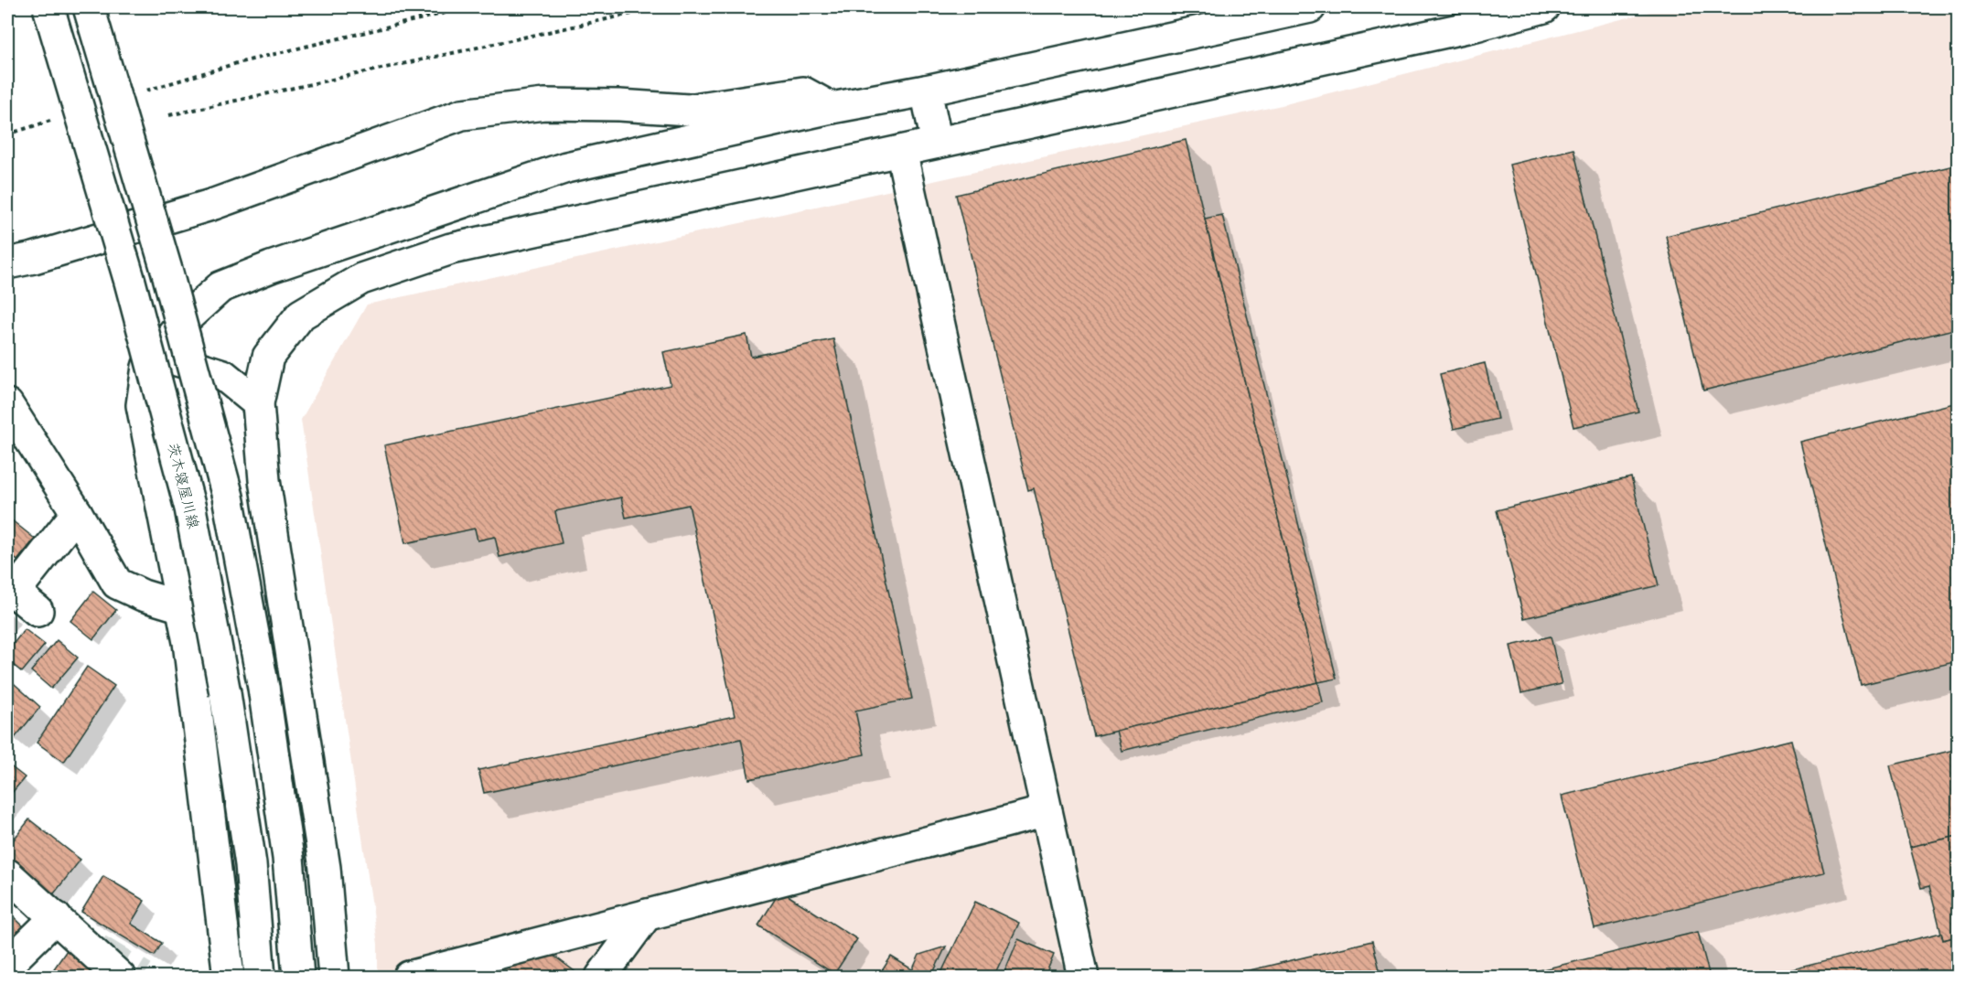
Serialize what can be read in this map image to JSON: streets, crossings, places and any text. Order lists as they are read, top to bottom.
{
  "streets": {
    "street": ["茨木寝屋川線"]
  }
}
